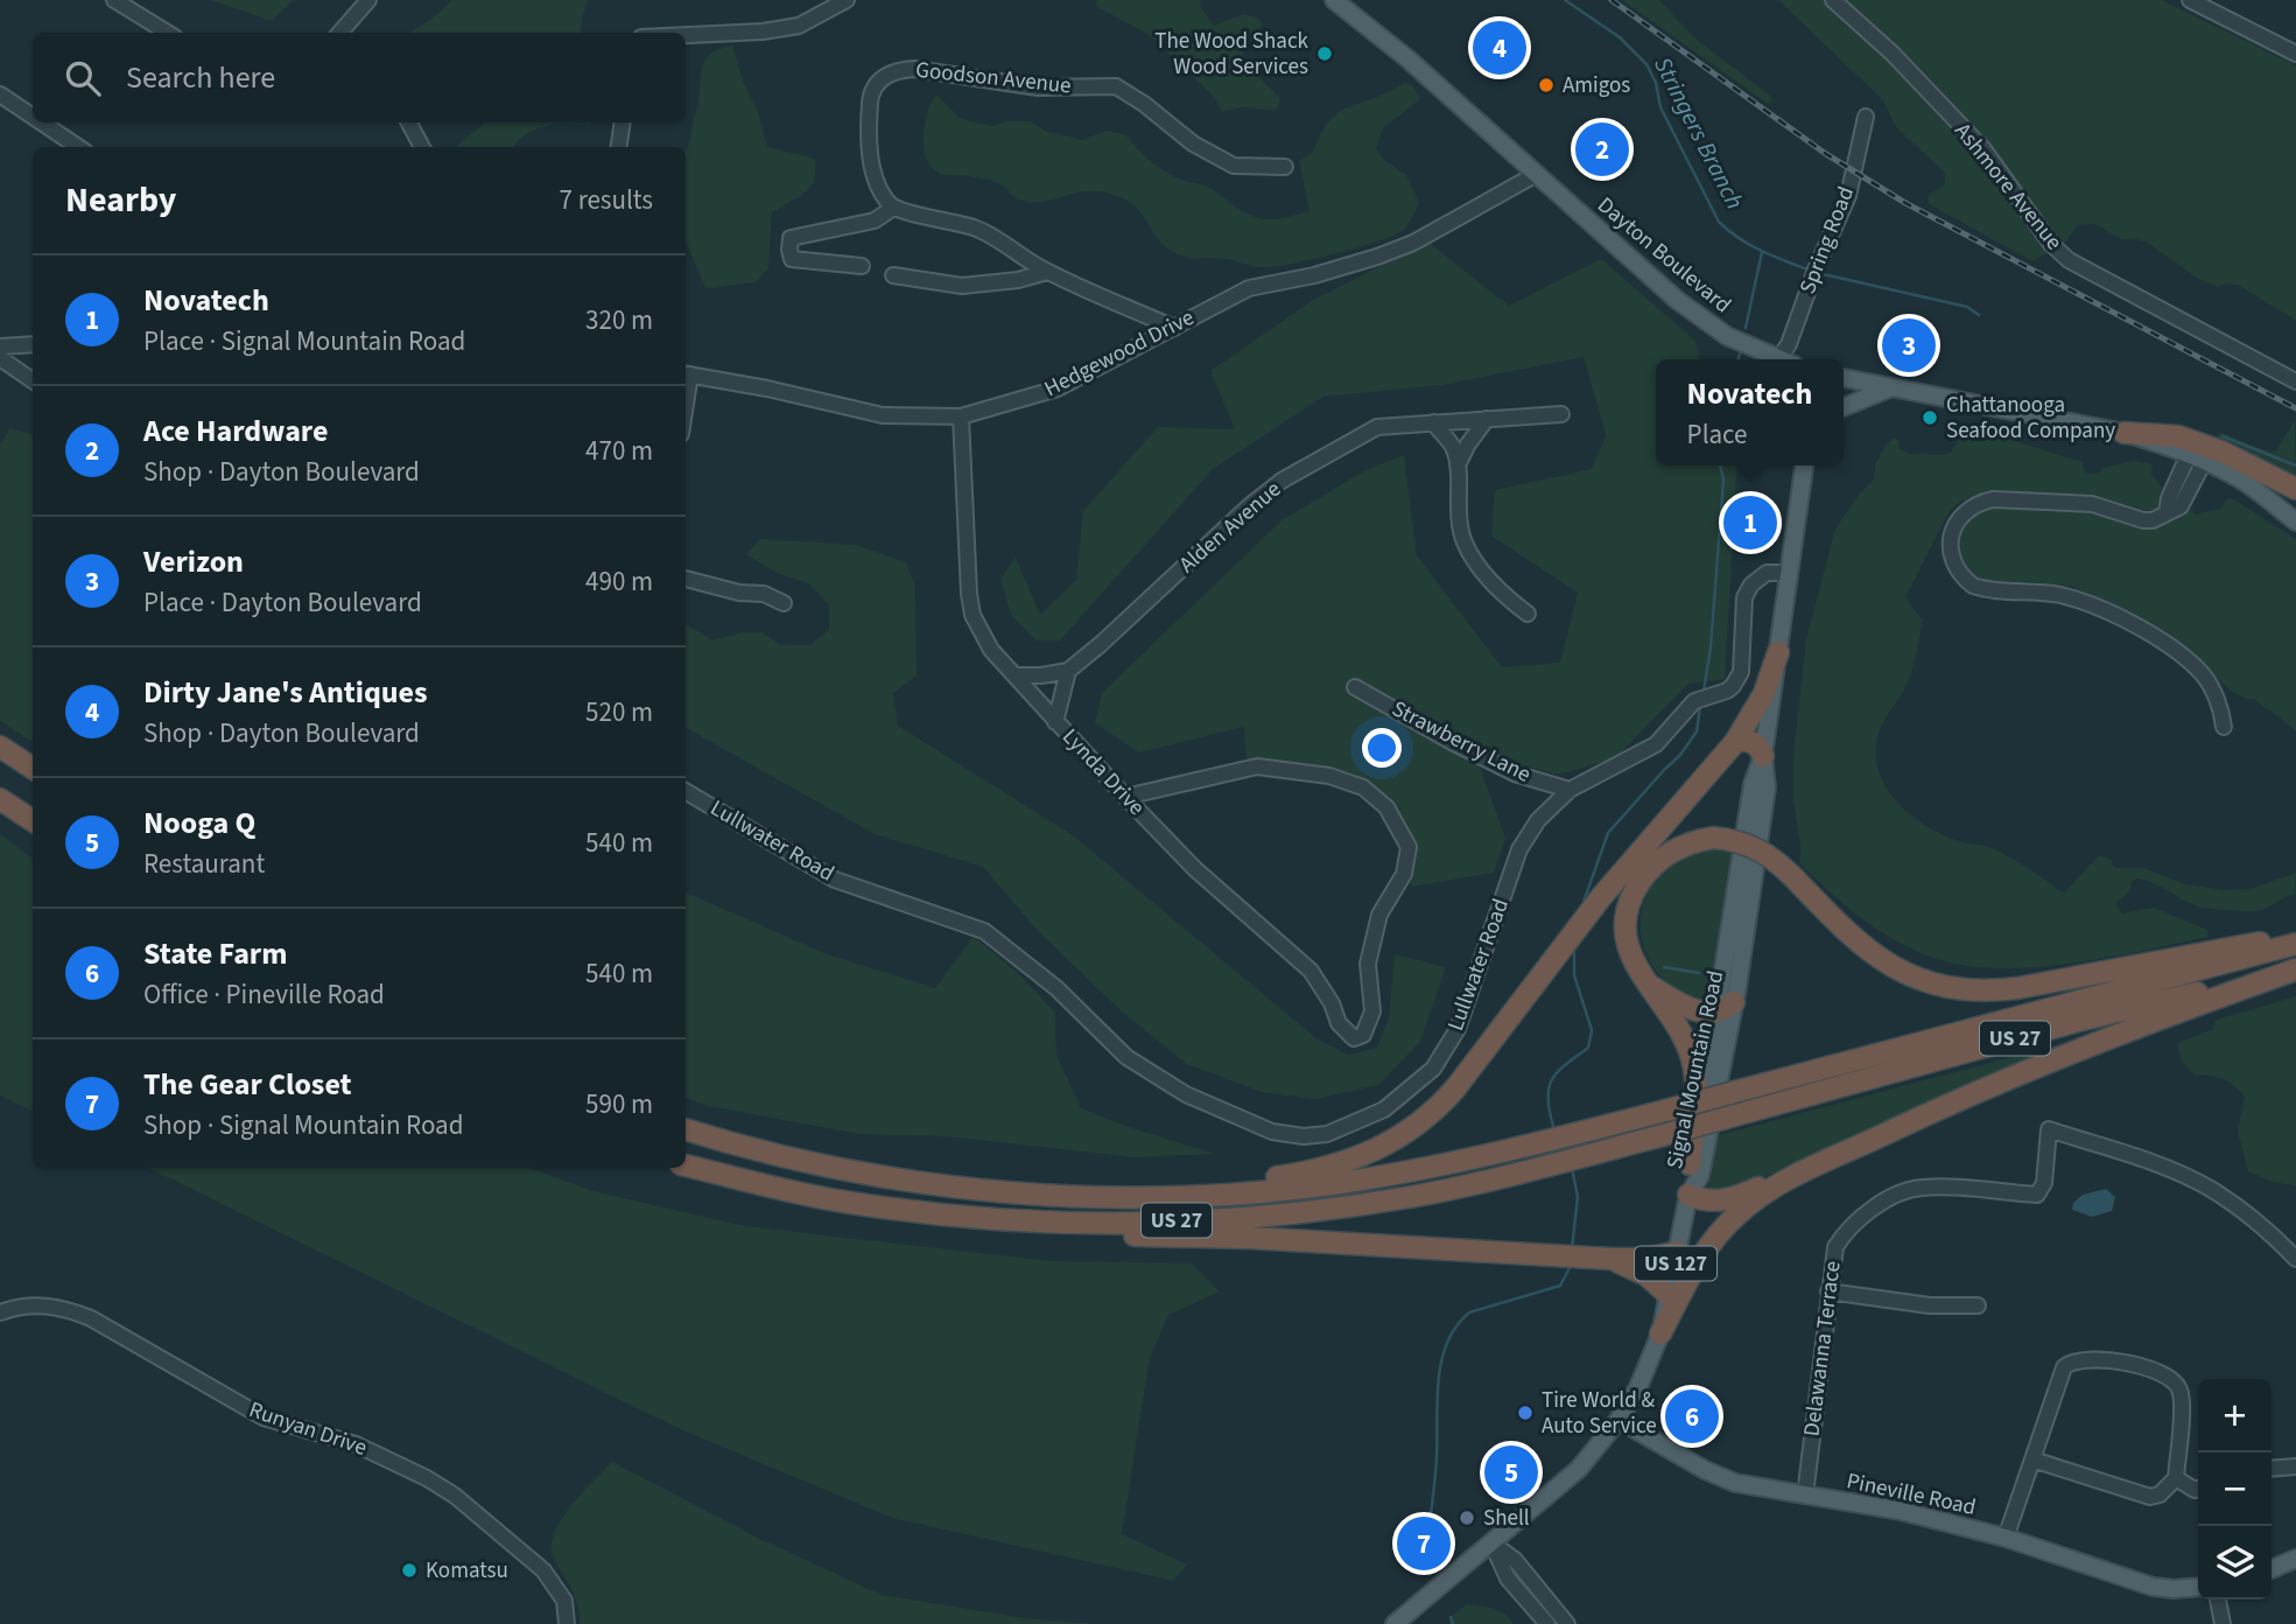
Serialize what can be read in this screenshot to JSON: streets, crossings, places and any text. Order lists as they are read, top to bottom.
{
  "streets": {
    "highway": ["US 27"],
    "main road": [
      "Dayton Boulevard",
      "Signal Mountain Road",
      "US 127",
      "Pineville Road"
    ],
    "street": [
      "Goodson Avenue",
      "Ashmore Avenue",
      "Spring Road",
      "Hedgewood Drive",
      "Alden Avenue",
      "Strawberry Lane",
      "Lynda Drive",
      "Lullwater Road",
      "Delawanna Terrace",
      "Runyan Drive"
    ]
  },
  "crossings": [
    ["Dayton Boulevard", "Hedgewood Drive"],
    ["Hedgewood Drive", "Lynda Drive"],
    ["Strawberry Lane", "Lullwater Road"],
    ["Lullwater Road", "Signal Mountain Road"],
    ["Signal Mountain Road", "US 127"],
    ["Signal Mountain Road", "Pineville Road"],
    ["Delawanna Terrace", "Pineville Road"]
  ],
  "water": ["Stringers Branch"],
  "places": [
    "The Wood Shack Wood Services",
    "Amigos",
    "Chattanooga Seafood Company",
    "Tire World & Auto Service",
    "Shell",
    "Komatsu"
  ],
  "page": {
    "pins": [
      "4",
      "2",
      "3",
      "1",
      "6",
      "5",
      "7"
    ],
    "search": "Search here",
    "heading": ["Nearby", "7 results"],
    "list": [
      {
        "mark": "1",
        "name": "Novatech",
        "note": "Place · Signal Mountain Road",
        "value": "320 m"
      },
      {
        "mark": "2",
        "name": "Ace Hardware",
        "note": "Shop · Dayton Boulevard",
        "value": "470 m"
      },
      {
        "mark": "3",
        "name": "Verizon",
        "note": "Place · Dayton Boulevard",
        "value": "490 m"
      },
      {
        "mark": "4",
        "name": "Dirty Jane's Antiques",
        "note": "Shop · Dayton Boulevard",
        "value": "520 m"
      },
      {
        "mark": "5",
        "name": "Nooga Q",
        "note": "Restaurant",
        "value": "540 m"
      },
      {
        "mark": "6",
        "name": "State Farm",
        "note": "Office · Pineville Road",
        "value": "540 m"
      },
      {
        "mark": "7",
        "name": "The Gear Closet",
        "note": "Shop · Signal Mountain Road",
        "value": "590 m"
      }
    ],
    "popup": ["Novatech", "Place"],
    "map_buttons": ["+", "−"]
  }
}
